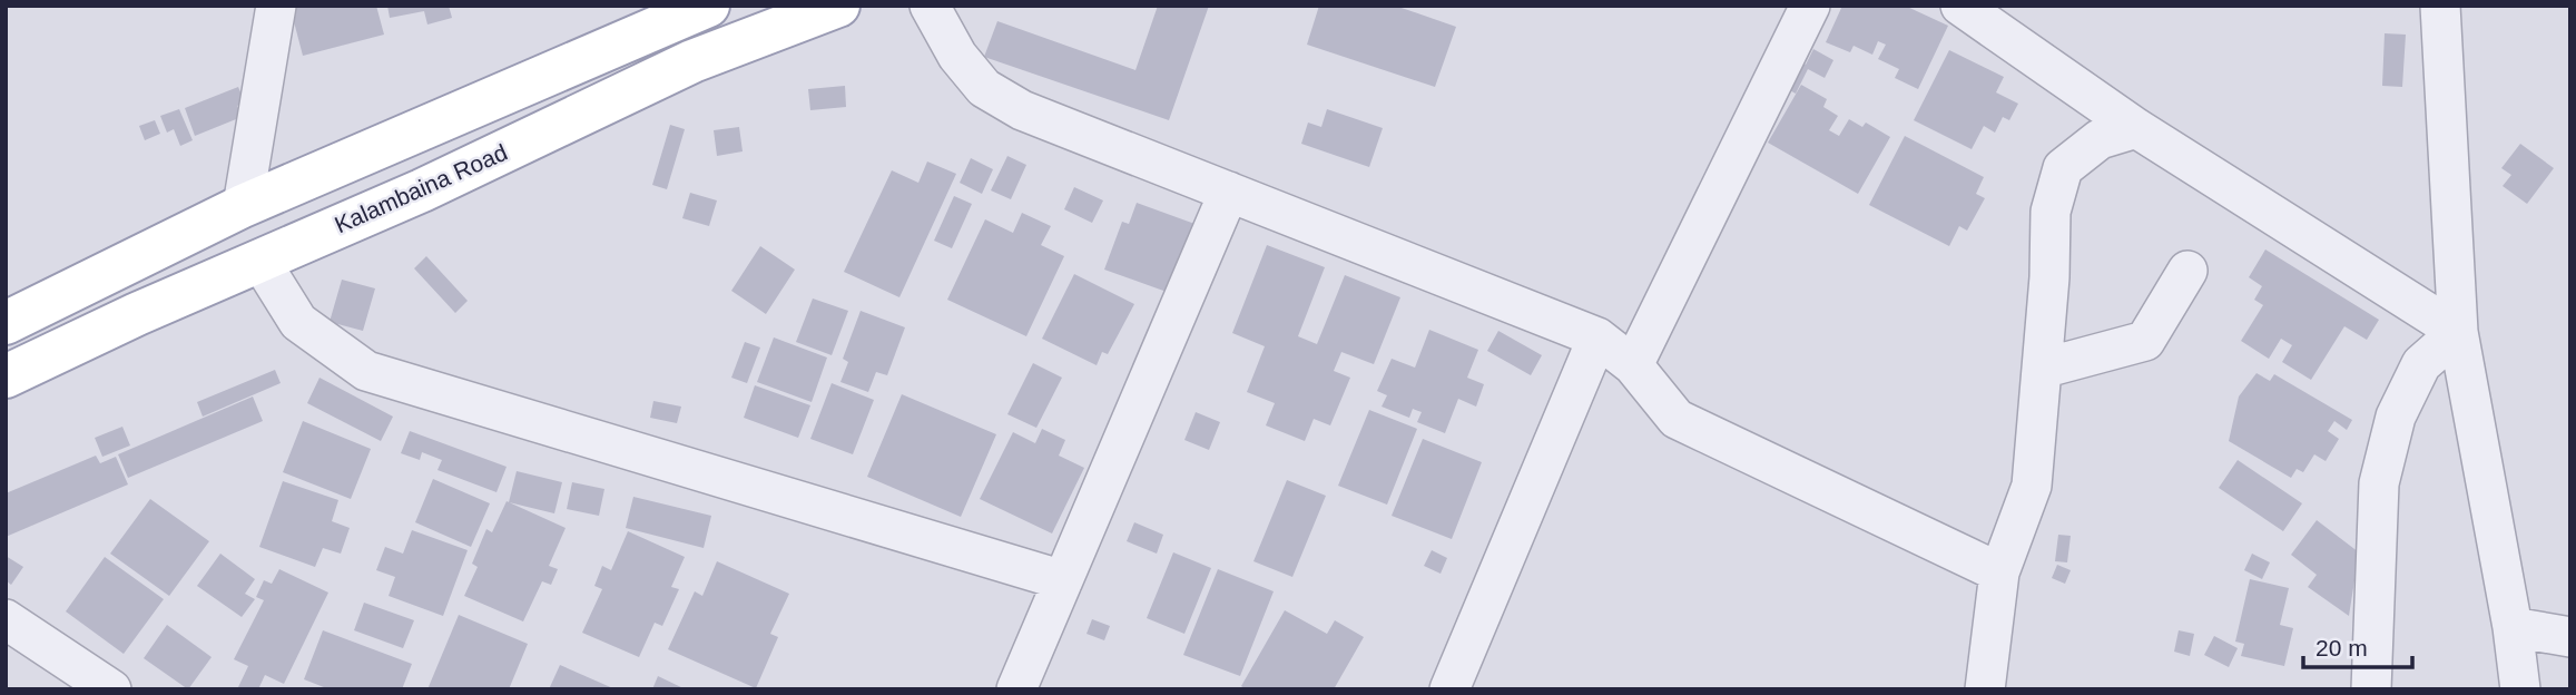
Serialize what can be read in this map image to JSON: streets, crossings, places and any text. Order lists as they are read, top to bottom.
{
  "streets": {
    "main road": ["Kalambaina Road"]
  },
  "scale_bar": "20 m"
}
